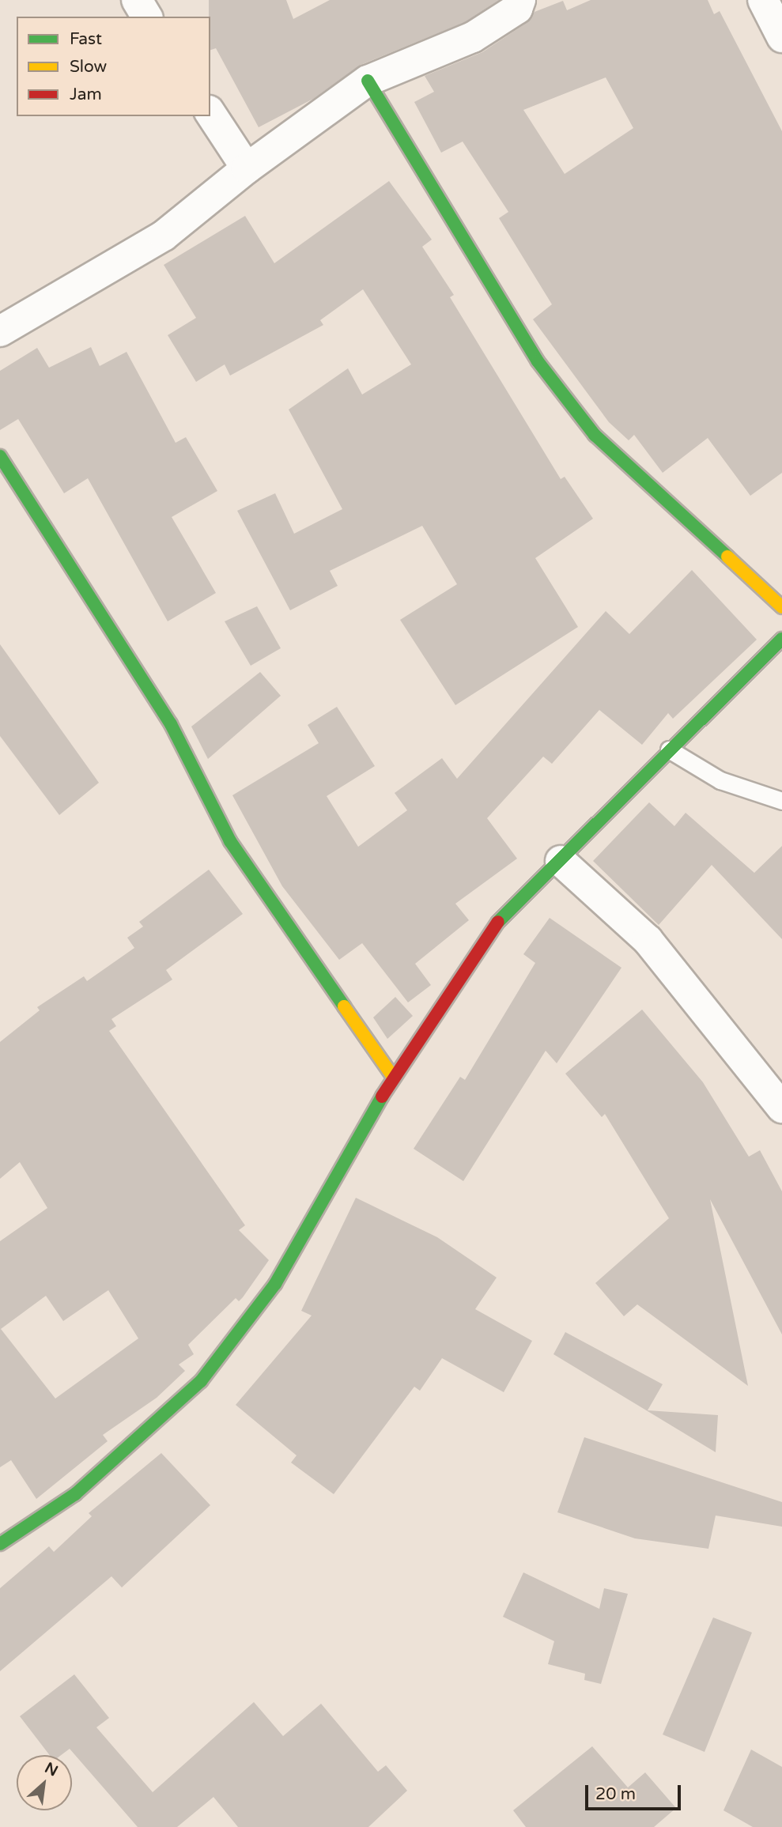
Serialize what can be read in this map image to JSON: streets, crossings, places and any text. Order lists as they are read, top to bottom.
{
  "legend": ["Fast", "Slow", "Jam"],
  "scale_bar": "20 m",
  "north": "top right"
}
